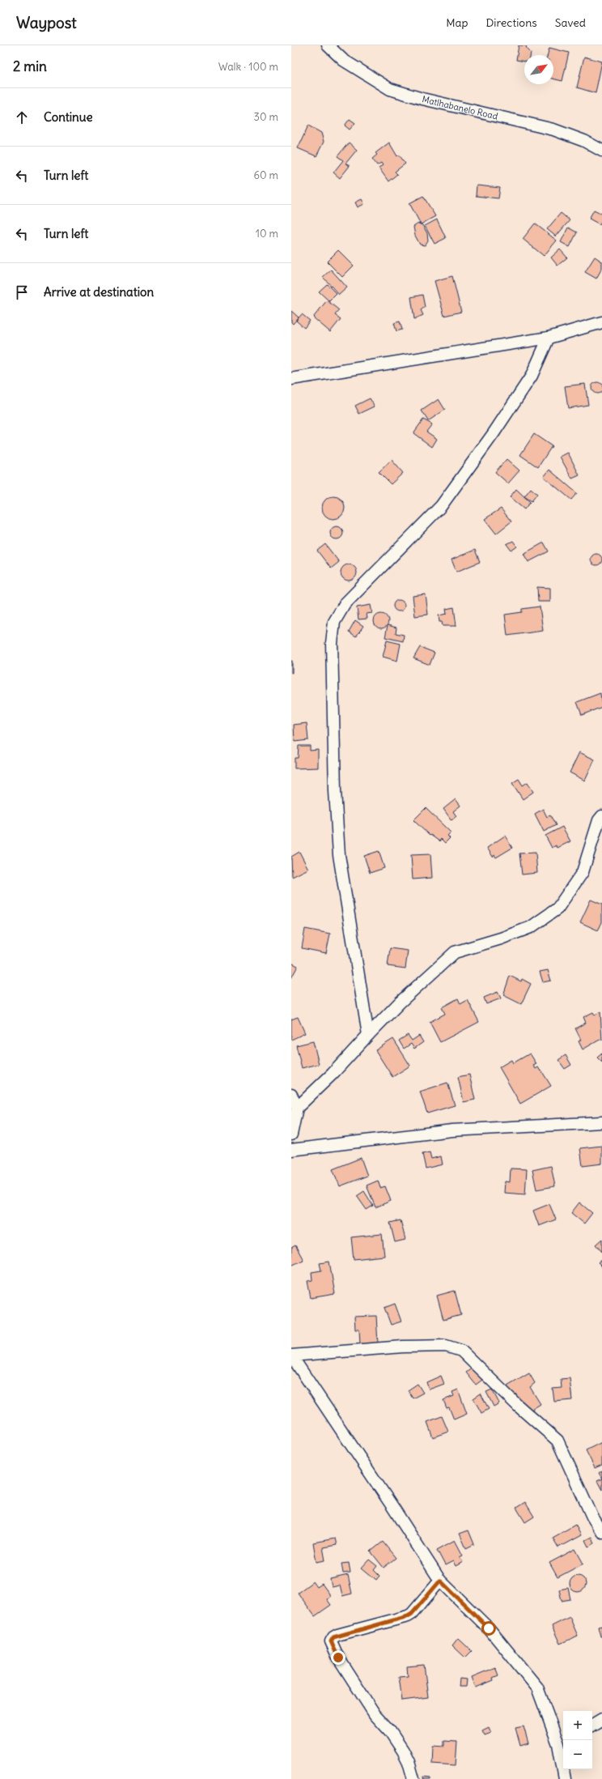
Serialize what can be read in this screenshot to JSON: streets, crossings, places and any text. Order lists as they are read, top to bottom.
{
  "streets": {
    "street": ["Matlhabanelo Road"]
  },
  "north": "top right",
  "page": {
    "header": "Waypost",
    "nav": ["Map", "Directions", "Saved"],
    "heading": ["2 min", "Walk · 100 m"],
    "list": [
      ["Continue", "30 m"],
      ["Turn left", "60 m"],
      ["Turn left", "10 m"],
      "Arrive at destination"
    ],
    "map_buttons": ["+", "−"]
  }
}
